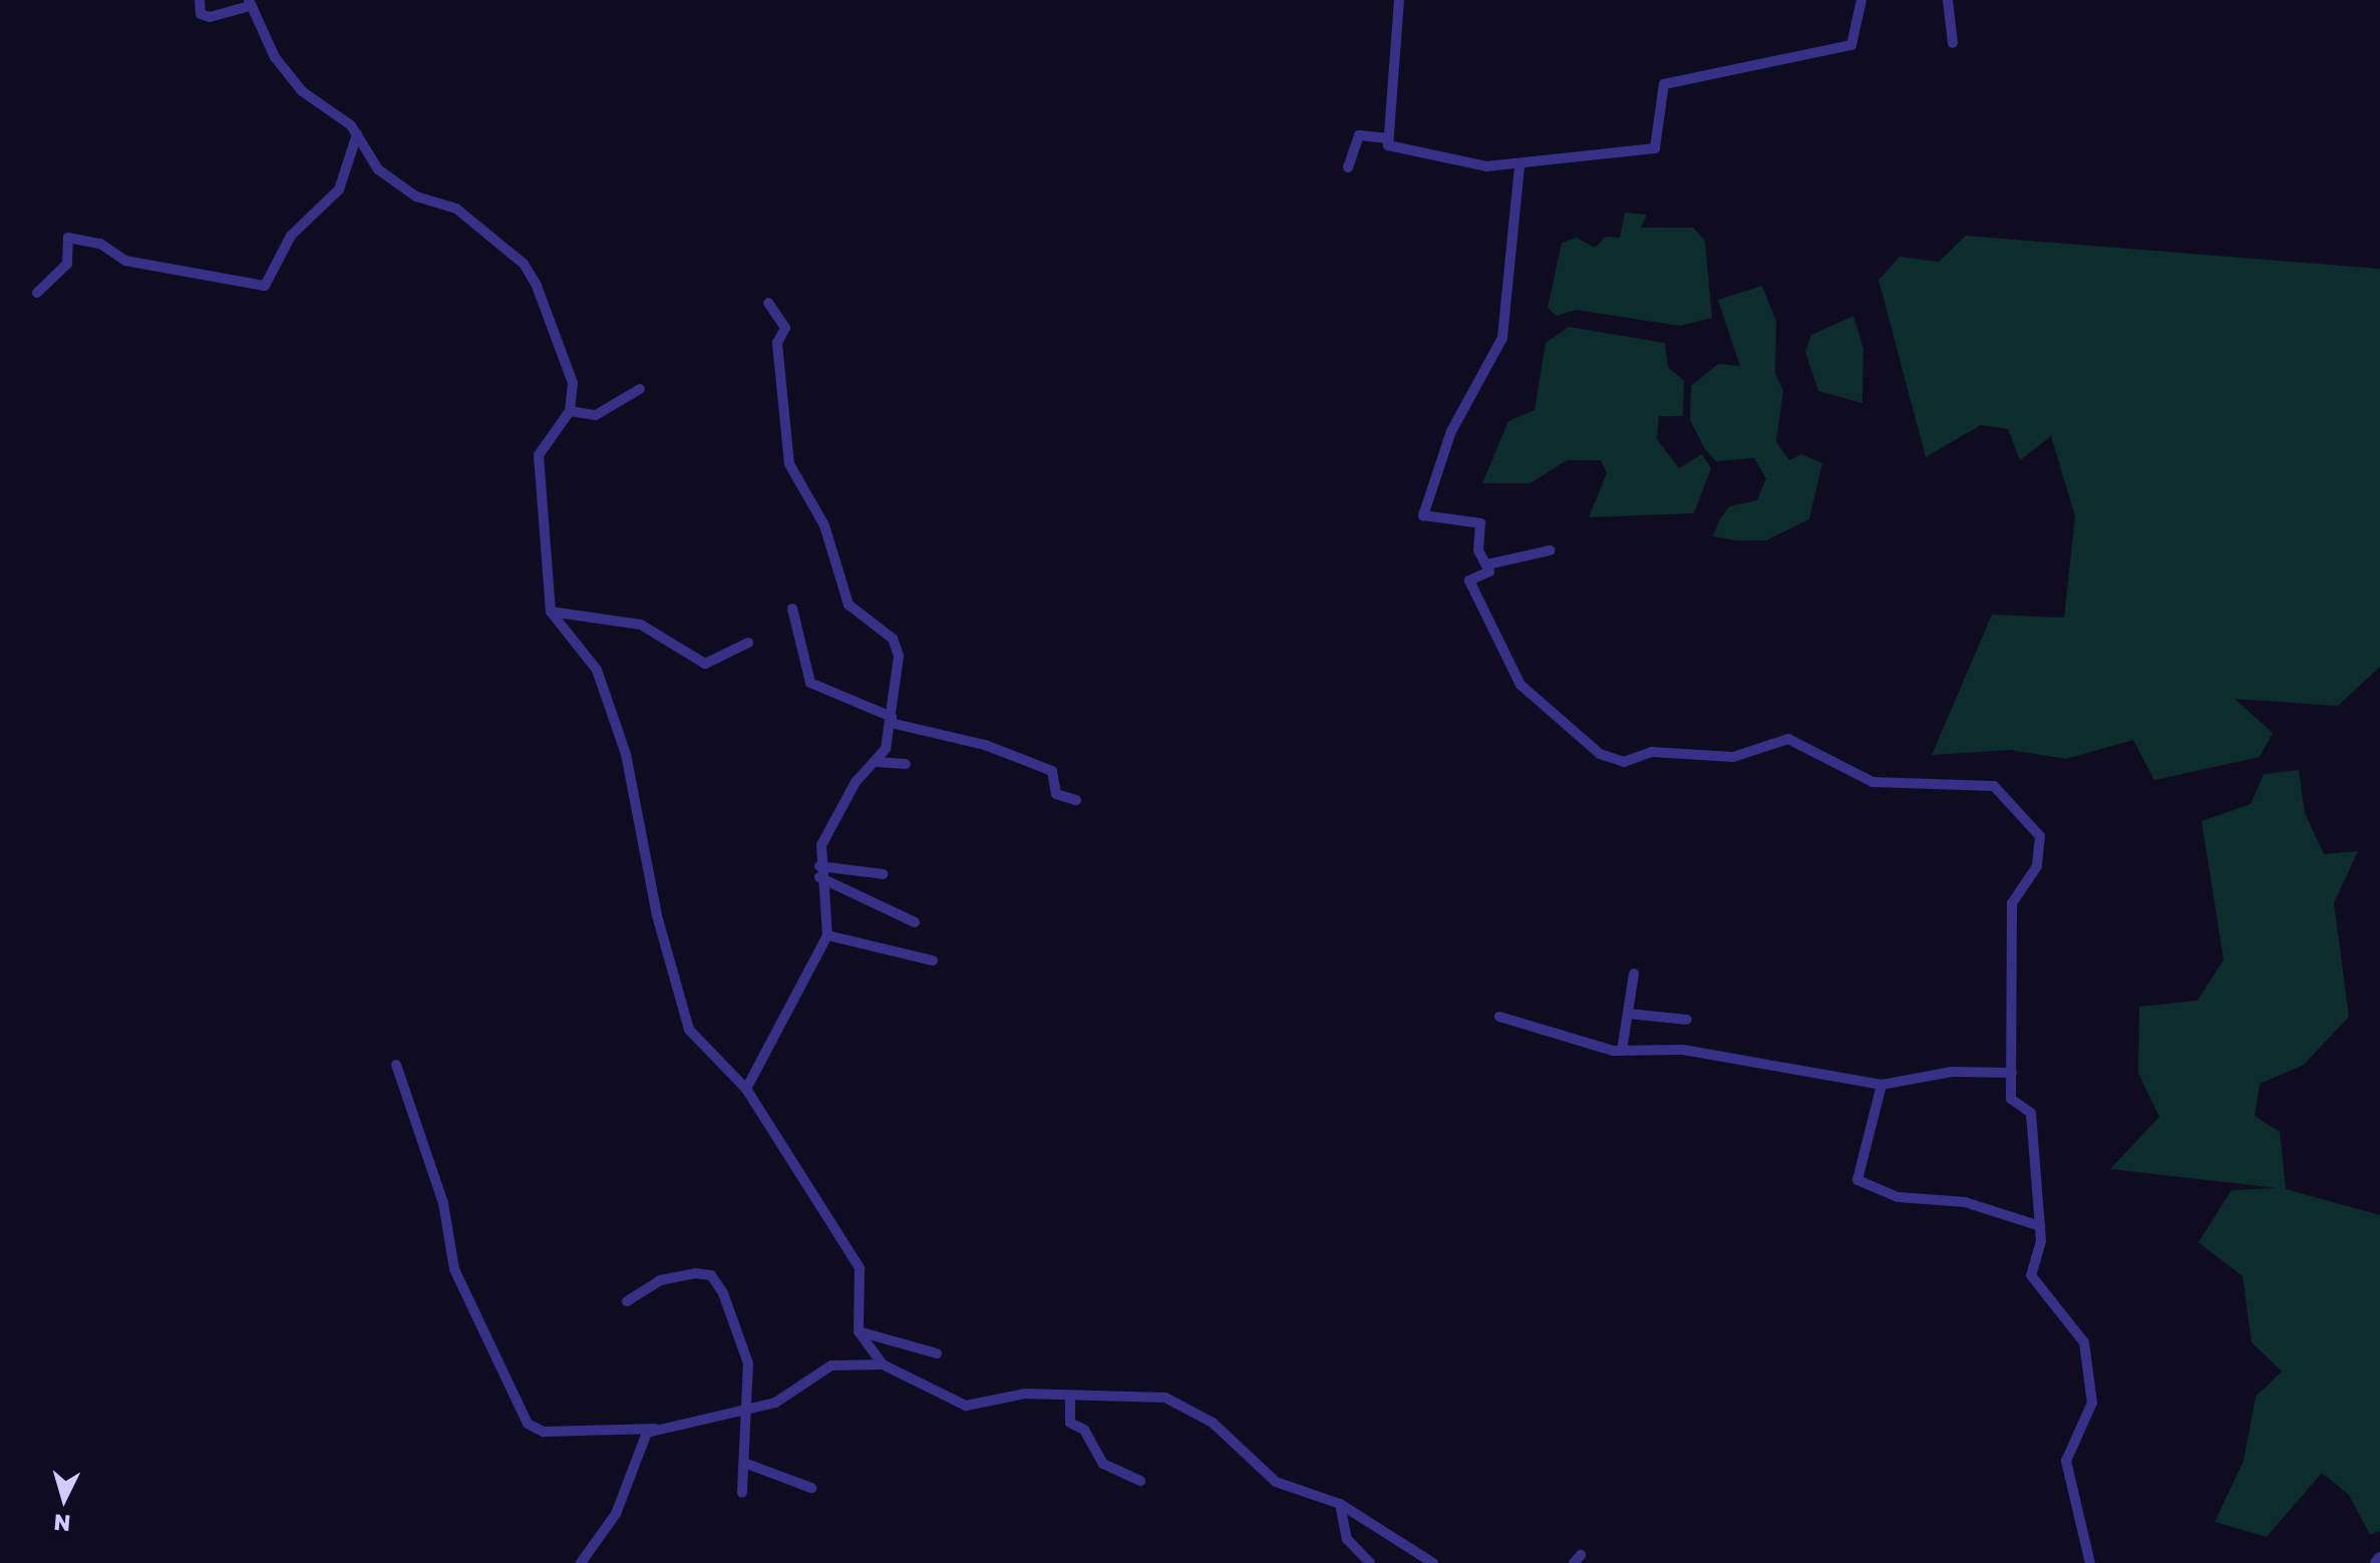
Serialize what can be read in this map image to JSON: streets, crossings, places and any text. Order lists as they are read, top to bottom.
{
  "north": "bottom"
}
